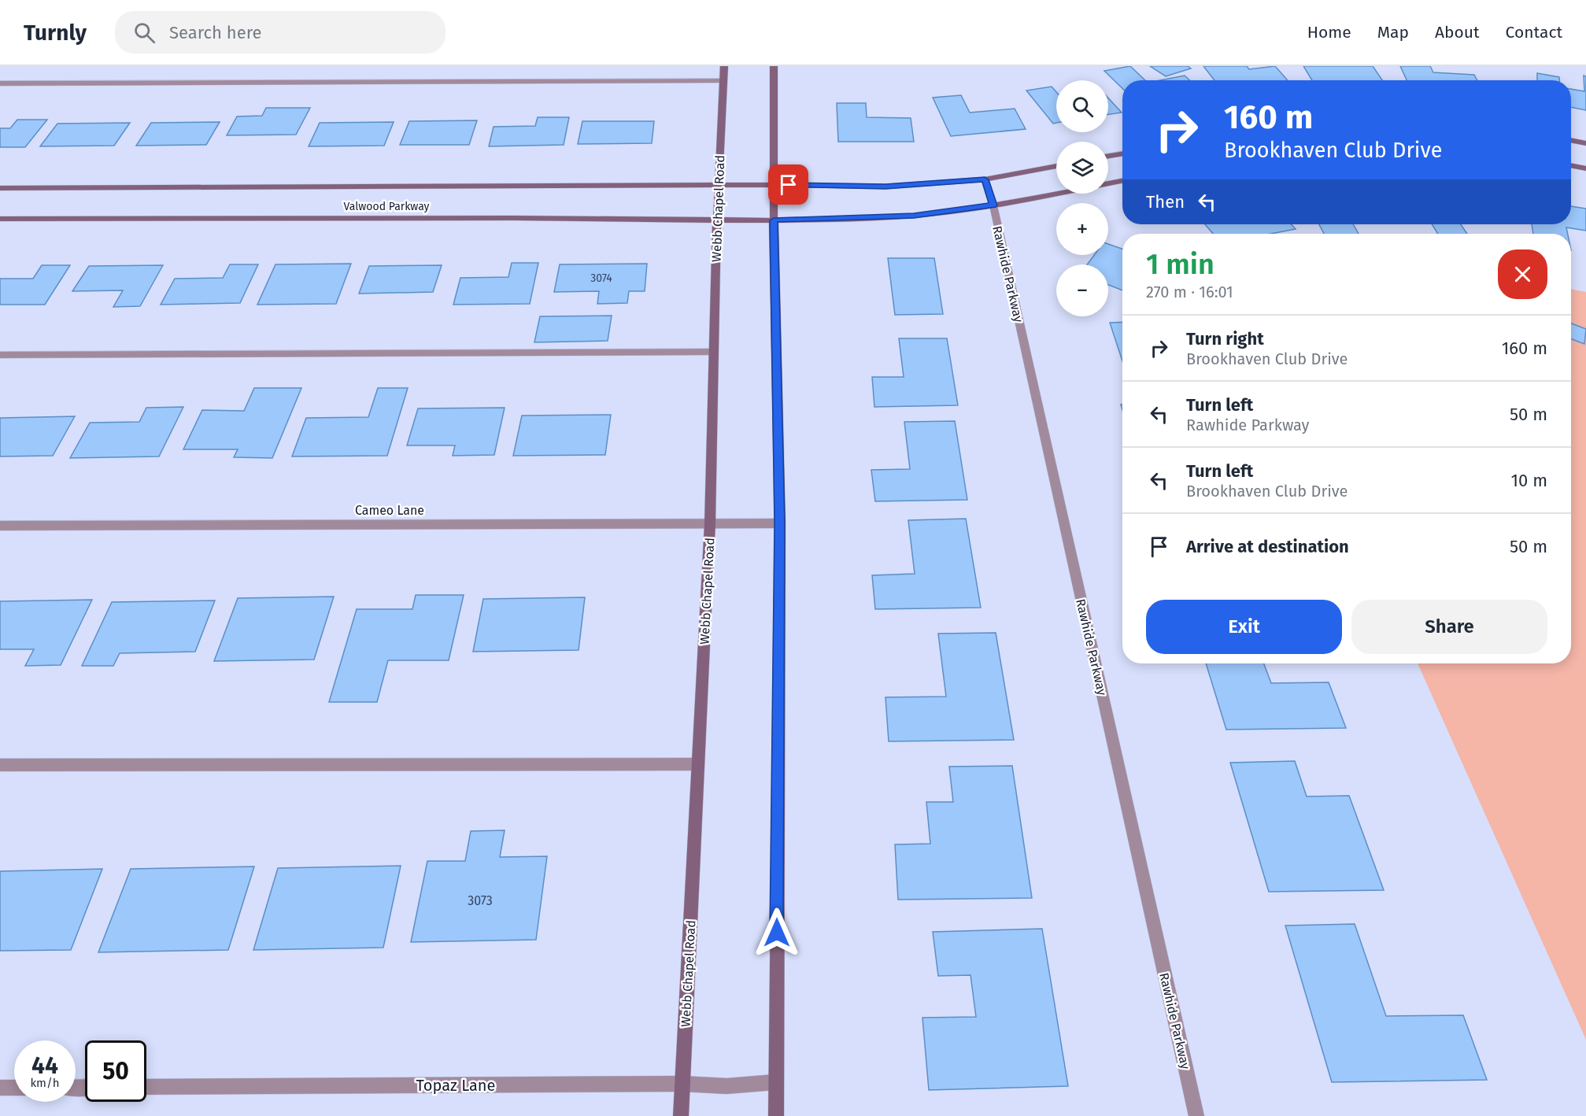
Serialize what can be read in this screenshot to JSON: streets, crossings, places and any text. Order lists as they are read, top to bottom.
{
  "streets": {
    "main road": ["Valwood Parkway", "Webb Chapel Road"],
    "street": ["Rawhide Parkway", "Cameo Lane", "Topaz Lane"]
  },
  "crossings": [
    ["Valwood Parkway", "Webb Chapel Road"],
    ["Valwood Parkway", "Rawhide Parkway"],
    ["Webb Chapel Road", "Cameo Lane"],
    ["Webb Chapel Road", "Topaz Lane"]
  ],
  "house_numbers": ["3074", "3073"],
  "page": {
    "header": "Turnly",
    "search": "Search here",
    "nav": [
      "Home",
      "Map",
      "About",
      "Contact"
    ],
    "map_buttons": ["+", "−"],
    "turn": ["160 m", "Brookhaven Club Drive"],
    "then": "Then",
    "heading": ["1 min", "270 m · 16:01"],
    "list": [
      {
        "name": "Turn right",
        "note": "Brookhaven Club Drive",
        "value": "160 m"
      },
      {
        "name": "Turn left",
        "note": "Rawhide Parkway",
        "value": "50 m"
      },
      {
        "name": "Turn left",
        "note": "Brookhaven Club Drive",
        "value": "10 m"
      },
      {
        "name": "Arrive at destination",
        "value": "50 m"
      }
    ],
    "buttons": ["Exit", "Share"],
    "speed": "44 km/h",
    "limit": "50"
  }
}
